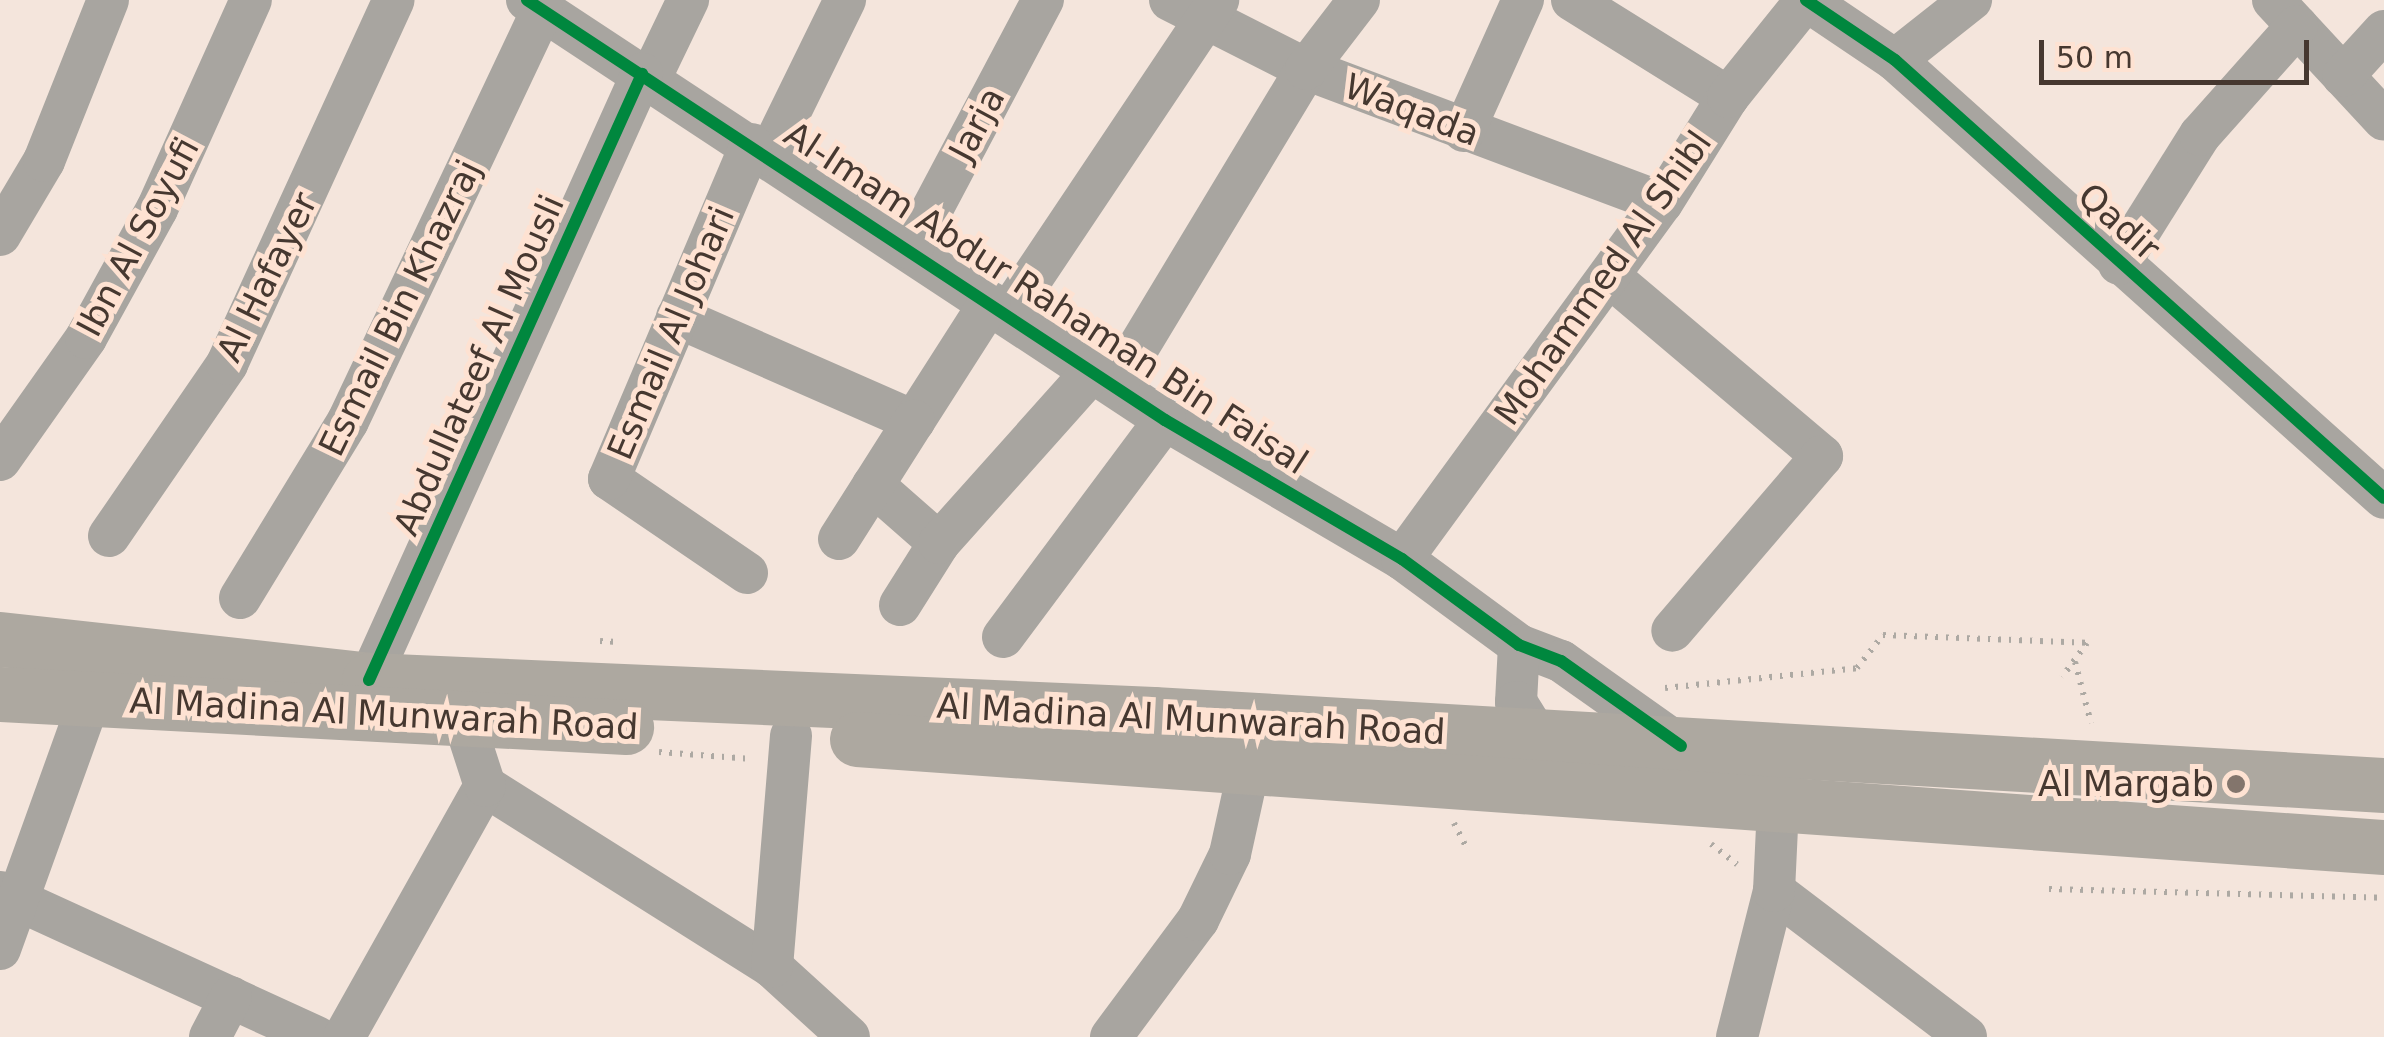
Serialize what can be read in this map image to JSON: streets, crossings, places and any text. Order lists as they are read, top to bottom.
{
  "streets": {
    "main road": ["Al Madina Al Munwarah Road"],
    "street": [
      "Waqada",
      "Jarja",
      "Qadir",
      "Ibn Al Soyufi",
      "Al Hafayer",
      "Mohammed Al Shibl",
      "Al-Imam Abdur Rahaman Bin Faisal",
      "Esmail Bin Khazraj",
      "Esmail Al Johari",
      "Abdullateef Al Mousli"
    ]
  },
  "crossings": [
    ["Waqada", "Mohammed Al Shibl"],
    ["Jarja", "Al-Imam Abdur Rahaman Bin Faisal"],
    ["Qadir", "Mohammed Al Shibl"],
    ["Mohammed Al Shibl", "Al-Imam Abdur Rahaman Bin Faisal"],
    ["Al-Imam Abdur Rahaman Bin Faisal", "Esmail Bin Khazraj"],
    ["Al-Imam Abdur Rahaman Bin Faisal", "Esmail Al Johari"],
    ["Al-Imam Abdur Rahaman Bin Faisal", "Abdullateef Al Mousli"],
    ["Al-Imam Abdur Rahaman Bin Faisal", "Al Madina Al Munwarah Road"],
    ["Abdullateef Al Mousli", "Al Madina Al Munwarah Road"]
  ],
  "places": ["Al Margab"],
  "scale_bar": "50 m"
}
